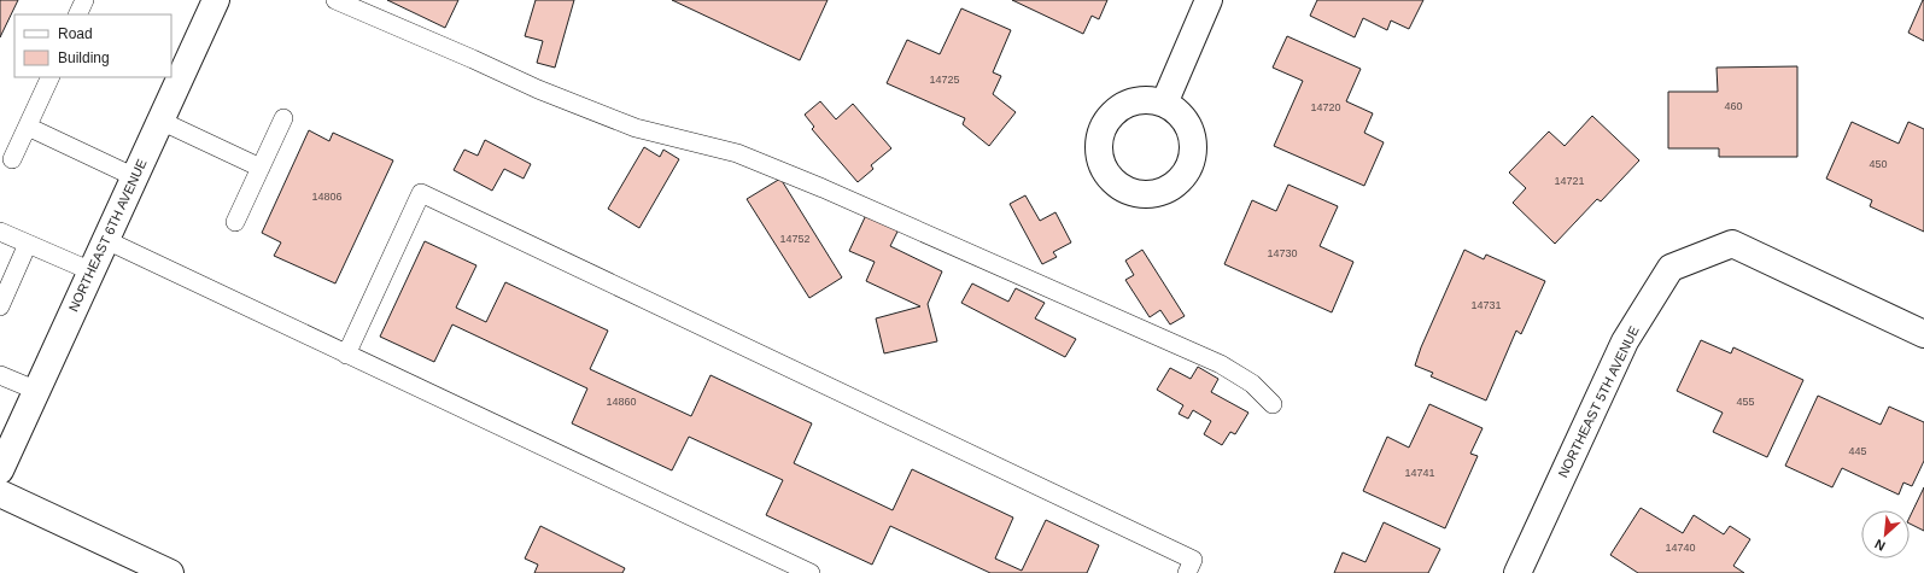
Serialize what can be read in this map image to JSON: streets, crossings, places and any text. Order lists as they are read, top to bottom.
{
  "streets": {
    "street": ["NORTHEAST 6TH AVENUE", "NORTHEAST 5TH AVENUE"]
  },
  "house_numbers": [
    "14725",
    "460",
    "14720",
    "450",
    "14721",
    "14806",
    "14752",
    "14730",
    "14731",
    "14860",
    "455",
    "445",
    "14741",
    "14740"
  ],
  "legend": ["Road", "Building"],
  "north": "bottom left"
}
